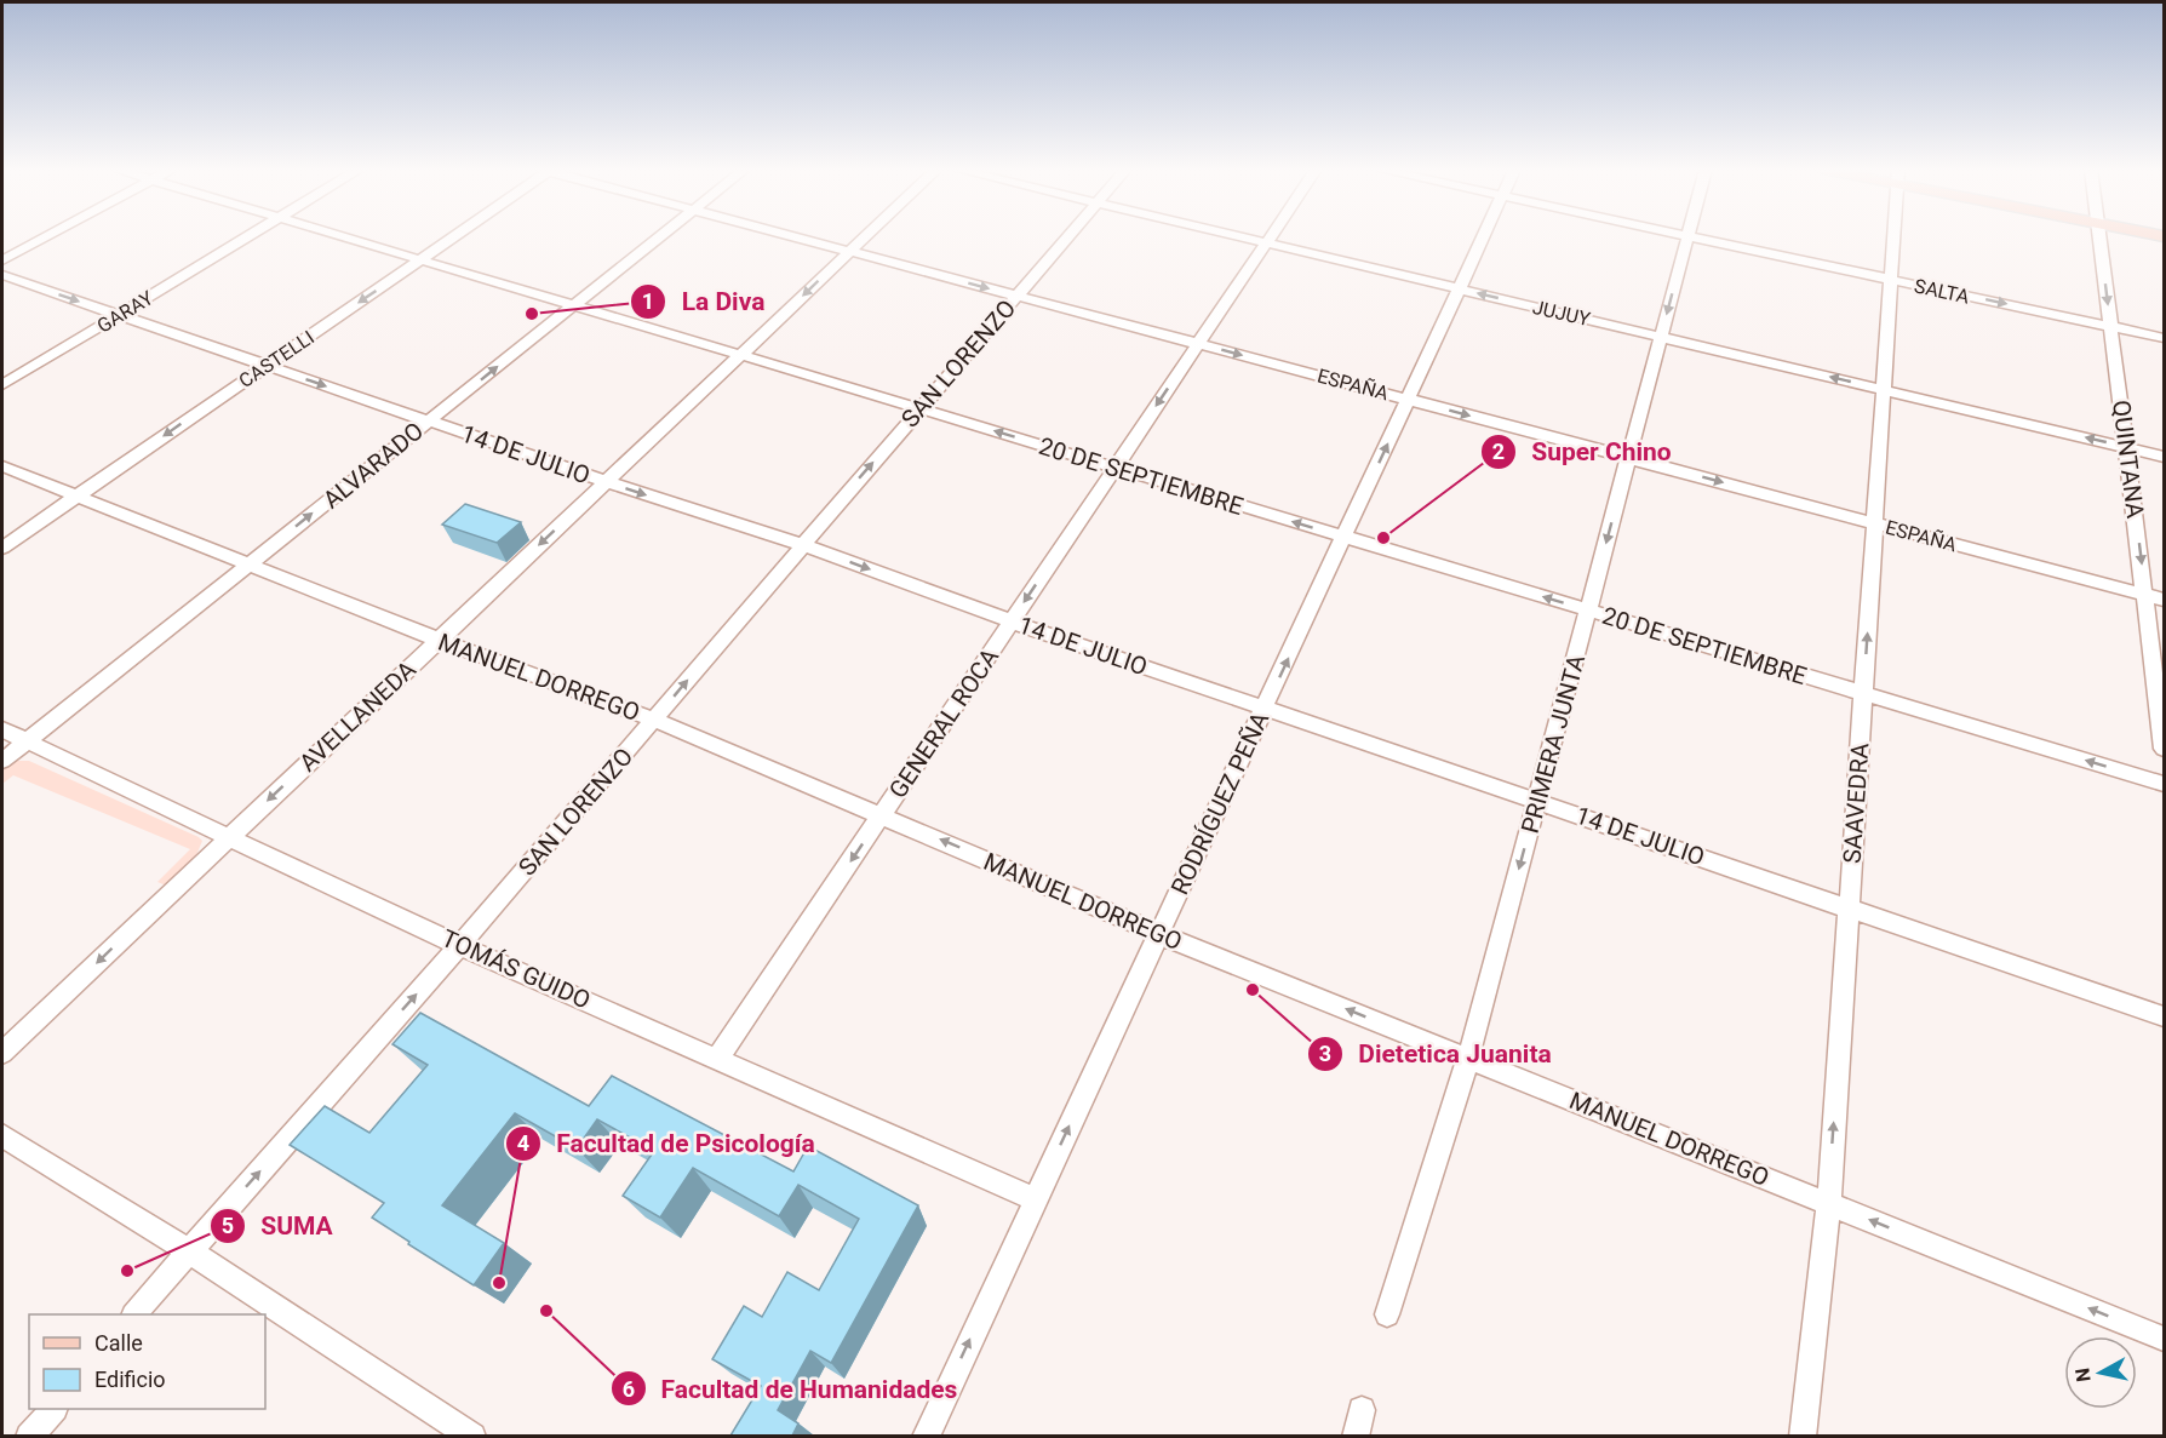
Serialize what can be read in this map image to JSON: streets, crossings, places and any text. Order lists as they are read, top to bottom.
{
  "streets": {
    "street": [
      "SALTA",
      "GARAY",
      "JUJUY",
      "CASTELLI",
      "SAN LORENZO",
      "ESPAÑA",
      "14 DE JULIO",
      "QUINTANA",
      "ALVARADO",
      "20 DE SEPTIEMBRE",
      "MANUEL DORREGO",
      "AVELLANEDA",
      "GENERAL ROCA",
      "PRIMERA JUNTA",
      "RODRÍGUEZ PEÑA",
      "SAAVEDRA",
      "TOMÁS GUIDO"
    ]
  },
  "crossings": [
    ["SALTA", "QUINTANA"],
    ["SALTA", "SAAVEDRA"],
    ["GARAY", "14 DE JULIO"],
    ["JUJUY", "QUINTANA"],
    ["JUJUY", "GENERAL ROCA"],
    ["JUJUY", "PRIMERA JUNTA"],
    ["JUJUY", "RODRÍGUEZ PEÑA"],
    ["JUJUY", "SAAVEDRA"],
    ["CASTELLI", "14 DE JULIO"],
    ["CASTELLI", "20 DE SEPTIEMBRE"],
    ["CASTELLI", "MANUEL DORREGO"],
    ["SAN LORENZO", "ESPAÑA"],
    ["SAN LORENZO", "14 DE JULIO"],
    ["SAN LORENZO", "20 DE SEPTIEMBRE"],
    ["SAN LORENZO", "MANUEL DORREGO"],
    ["SAN LORENZO", "TOMÁS GUIDO"],
    ["ESPAÑA", "QUINTANA"],
    ["ESPAÑA", "AVELLANEDA"],
    ["ESPAÑA", "GENERAL ROCA"],
    ["ESPAÑA", "PRIMERA JUNTA"],
    ["ESPAÑA", "RODRÍGUEZ PEÑA"],
    ["ESPAÑA", "SAAVEDRA"],
    ["14 DE JULIO", "ALVARADO"],
    ["14 DE JULIO", "AVELLANEDA"],
    ["14 DE JULIO", "GENERAL ROCA"],
    ["14 DE JULIO", "PRIMERA JUNTA"],
    ["14 DE JULIO", "RODRÍGUEZ PEÑA"],
    ["14 DE JULIO", "SAAVEDRA"],
    ["ALVARADO", "20 DE SEPTIEMBRE"],
    ["ALVARADO", "MANUEL DORREGO"],
    ["ALVARADO", "TOMÁS GUIDO"],
    ["20 DE SEPTIEMBRE", "AVELLANEDA"],
    ["20 DE SEPTIEMBRE", "GENERAL ROCA"],
    ["20 DE SEPTIEMBRE", "PRIMERA JUNTA"],
    ["20 DE SEPTIEMBRE", "RODRÍGUEZ PEÑA"],
    ["20 DE SEPTIEMBRE", "SAAVEDRA"],
    ["MANUEL DORREGO", "AVELLANEDA"],
    ["MANUEL DORREGO", "GENERAL ROCA"],
    ["MANUEL DORREGO", "PRIMERA JUNTA"],
    ["MANUEL DORREGO", "RODRÍGUEZ PEÑA"],
    ["MANUEL DORREGO", "SAAVEDRA"],
    ["AVELLANEDA", "TOMÁS GUIDO"],
    ["GENERAL ROCA", "TOMÁS GUIDO"],
    ["RODRÍGUEZ PEÑA", "TOMÁS GUIDO"]
  ],
  "one_way": [
    "SALTA",
    "JUJUY",
    "CASTELLI",
    "SAN LORENZO",
    "ESPAÑA",
    "QUINTANA",
    "ALVARADO",
    "20 DE SEPTIEMBRE",
    "MANUEL DORREGO",
    "AVELLANEDA",
    "GENERAL ROCA",
    "PRIMERA JUNTA",
    "RODRÍGUEZ PEÑA",
    "SAAVEDRA"
  ],
  "places": [
    "La Diva",
    "Super Chino",
    "Dietetica Juanita",
    "SUMA",
    "Facultad de Psicología",
    "Facultad de Humanidades"
  ],
  "legend": ["Calle", "Edificio"],
  "north": "left"
}
